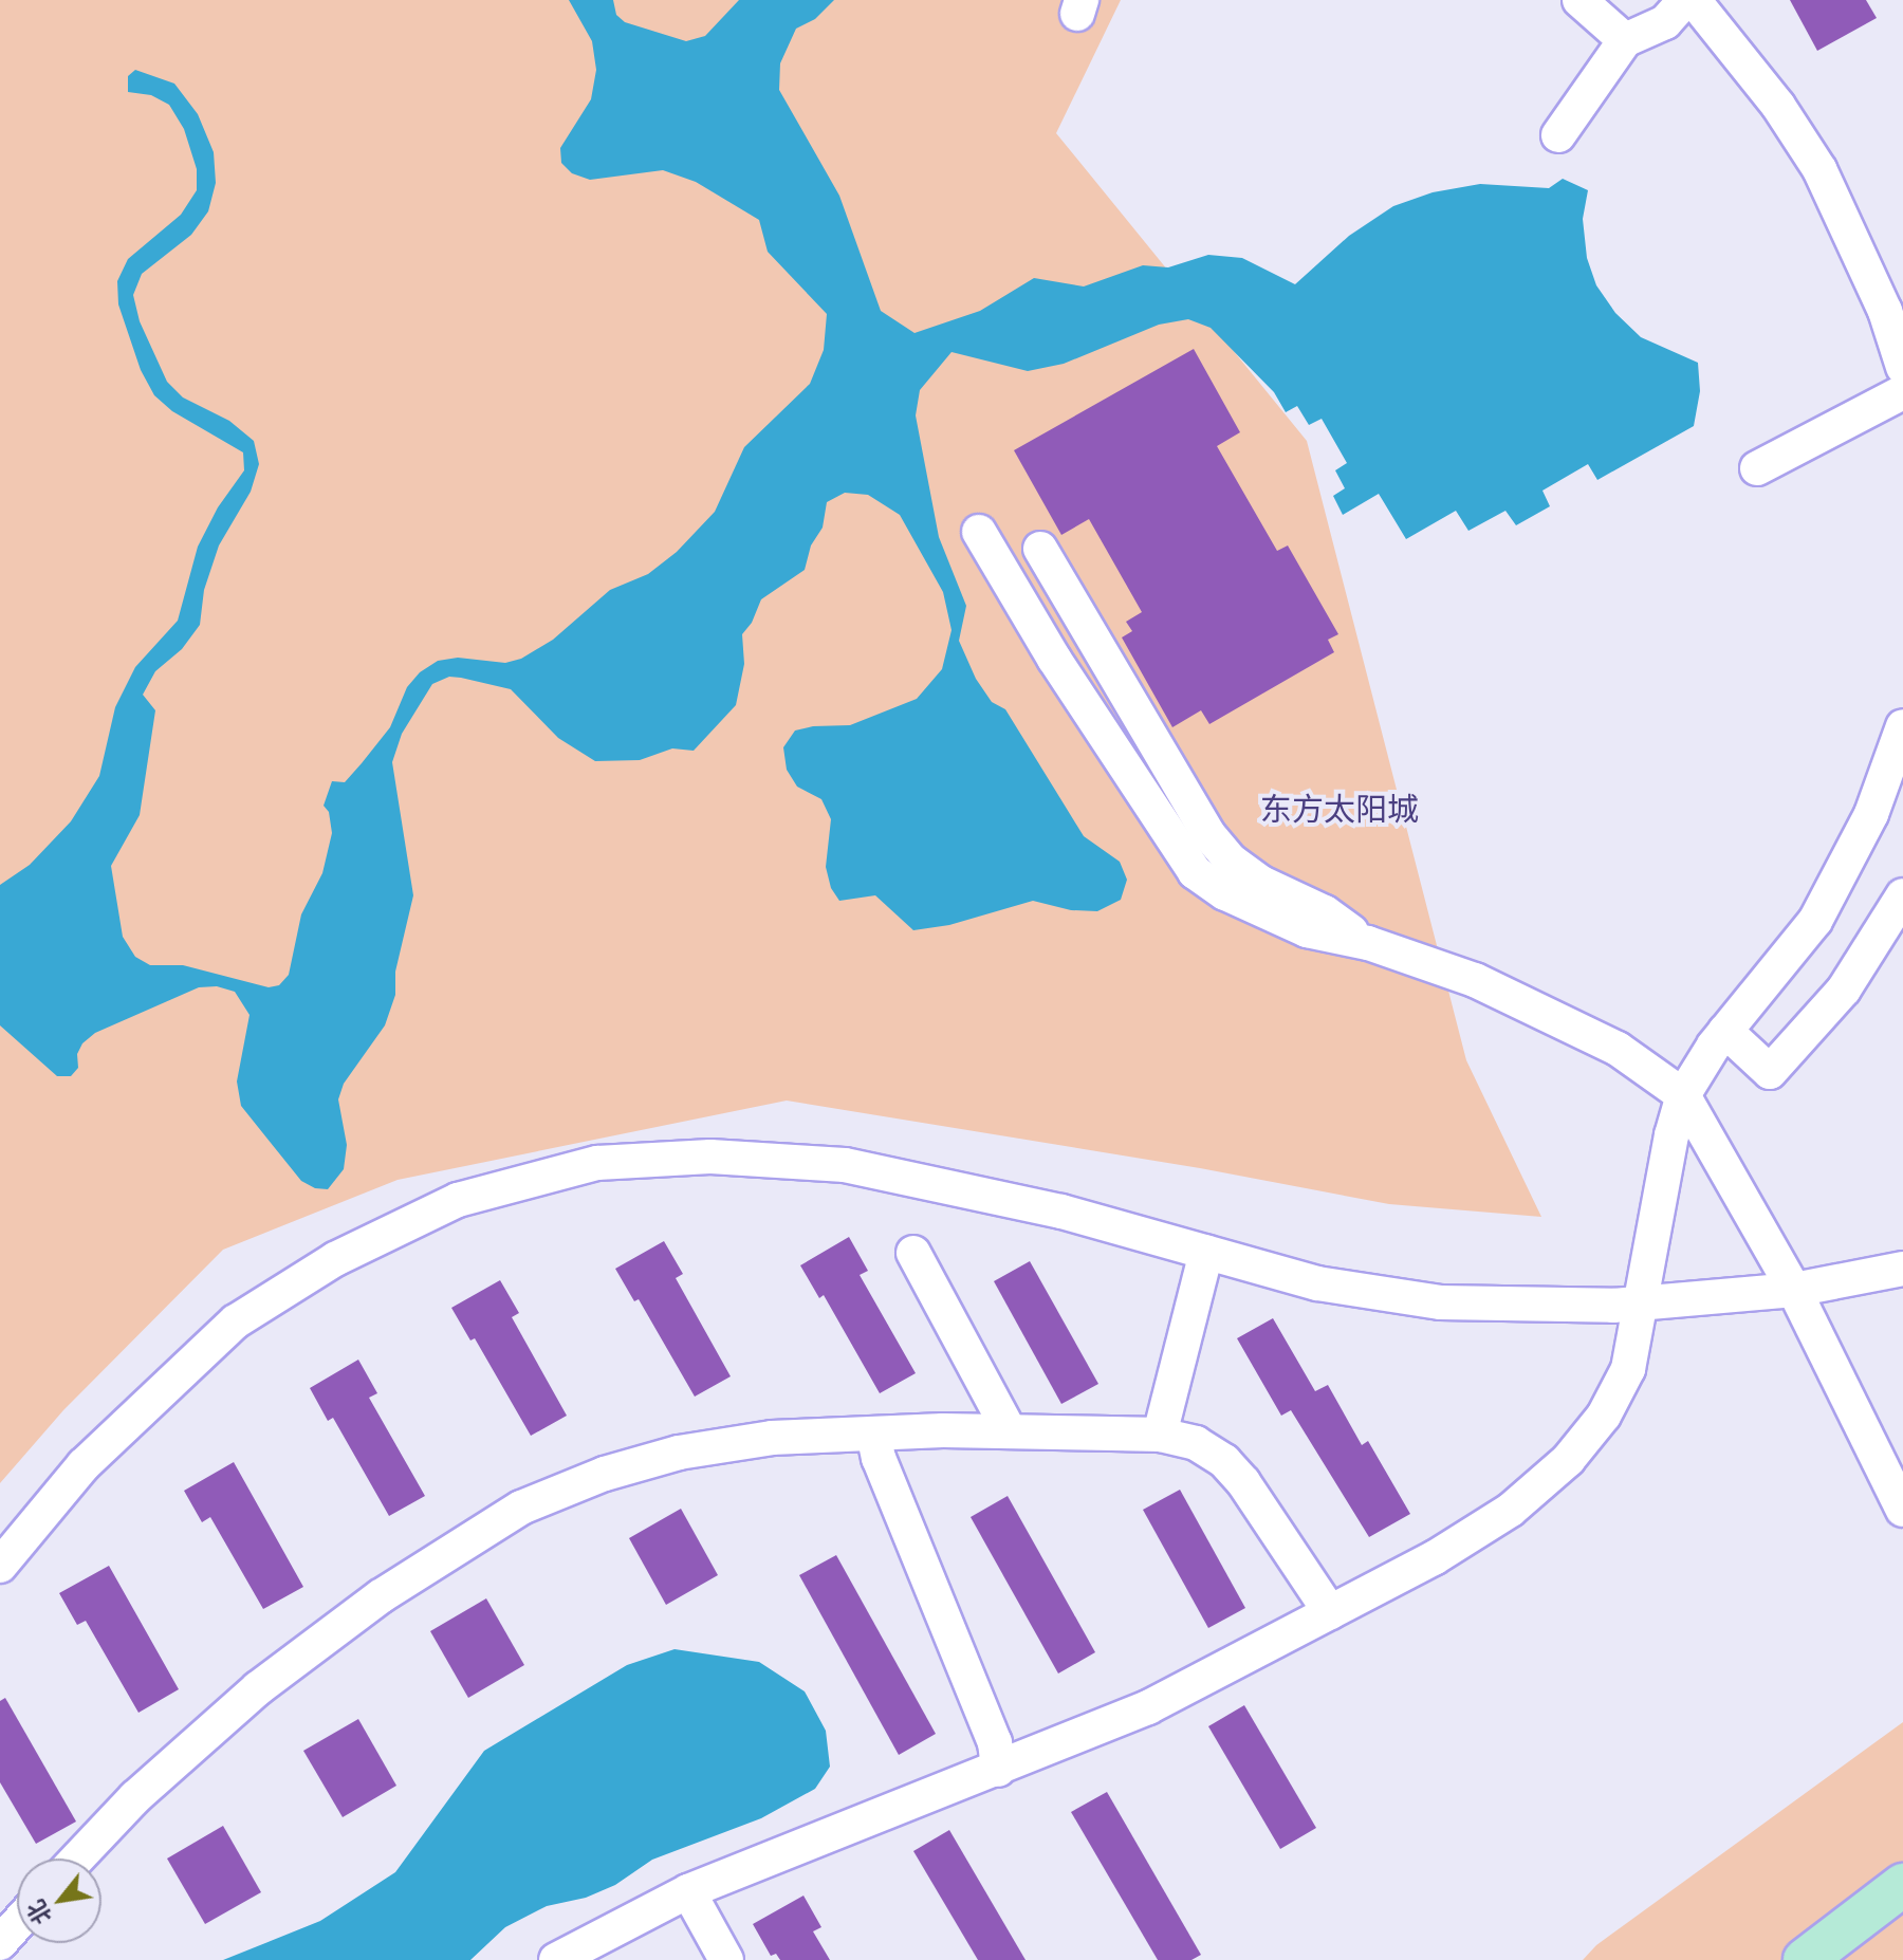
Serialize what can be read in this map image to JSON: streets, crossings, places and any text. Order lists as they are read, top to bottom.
{
  "districts": ["东方太阳城"],
  "north": "bottom left"
}
